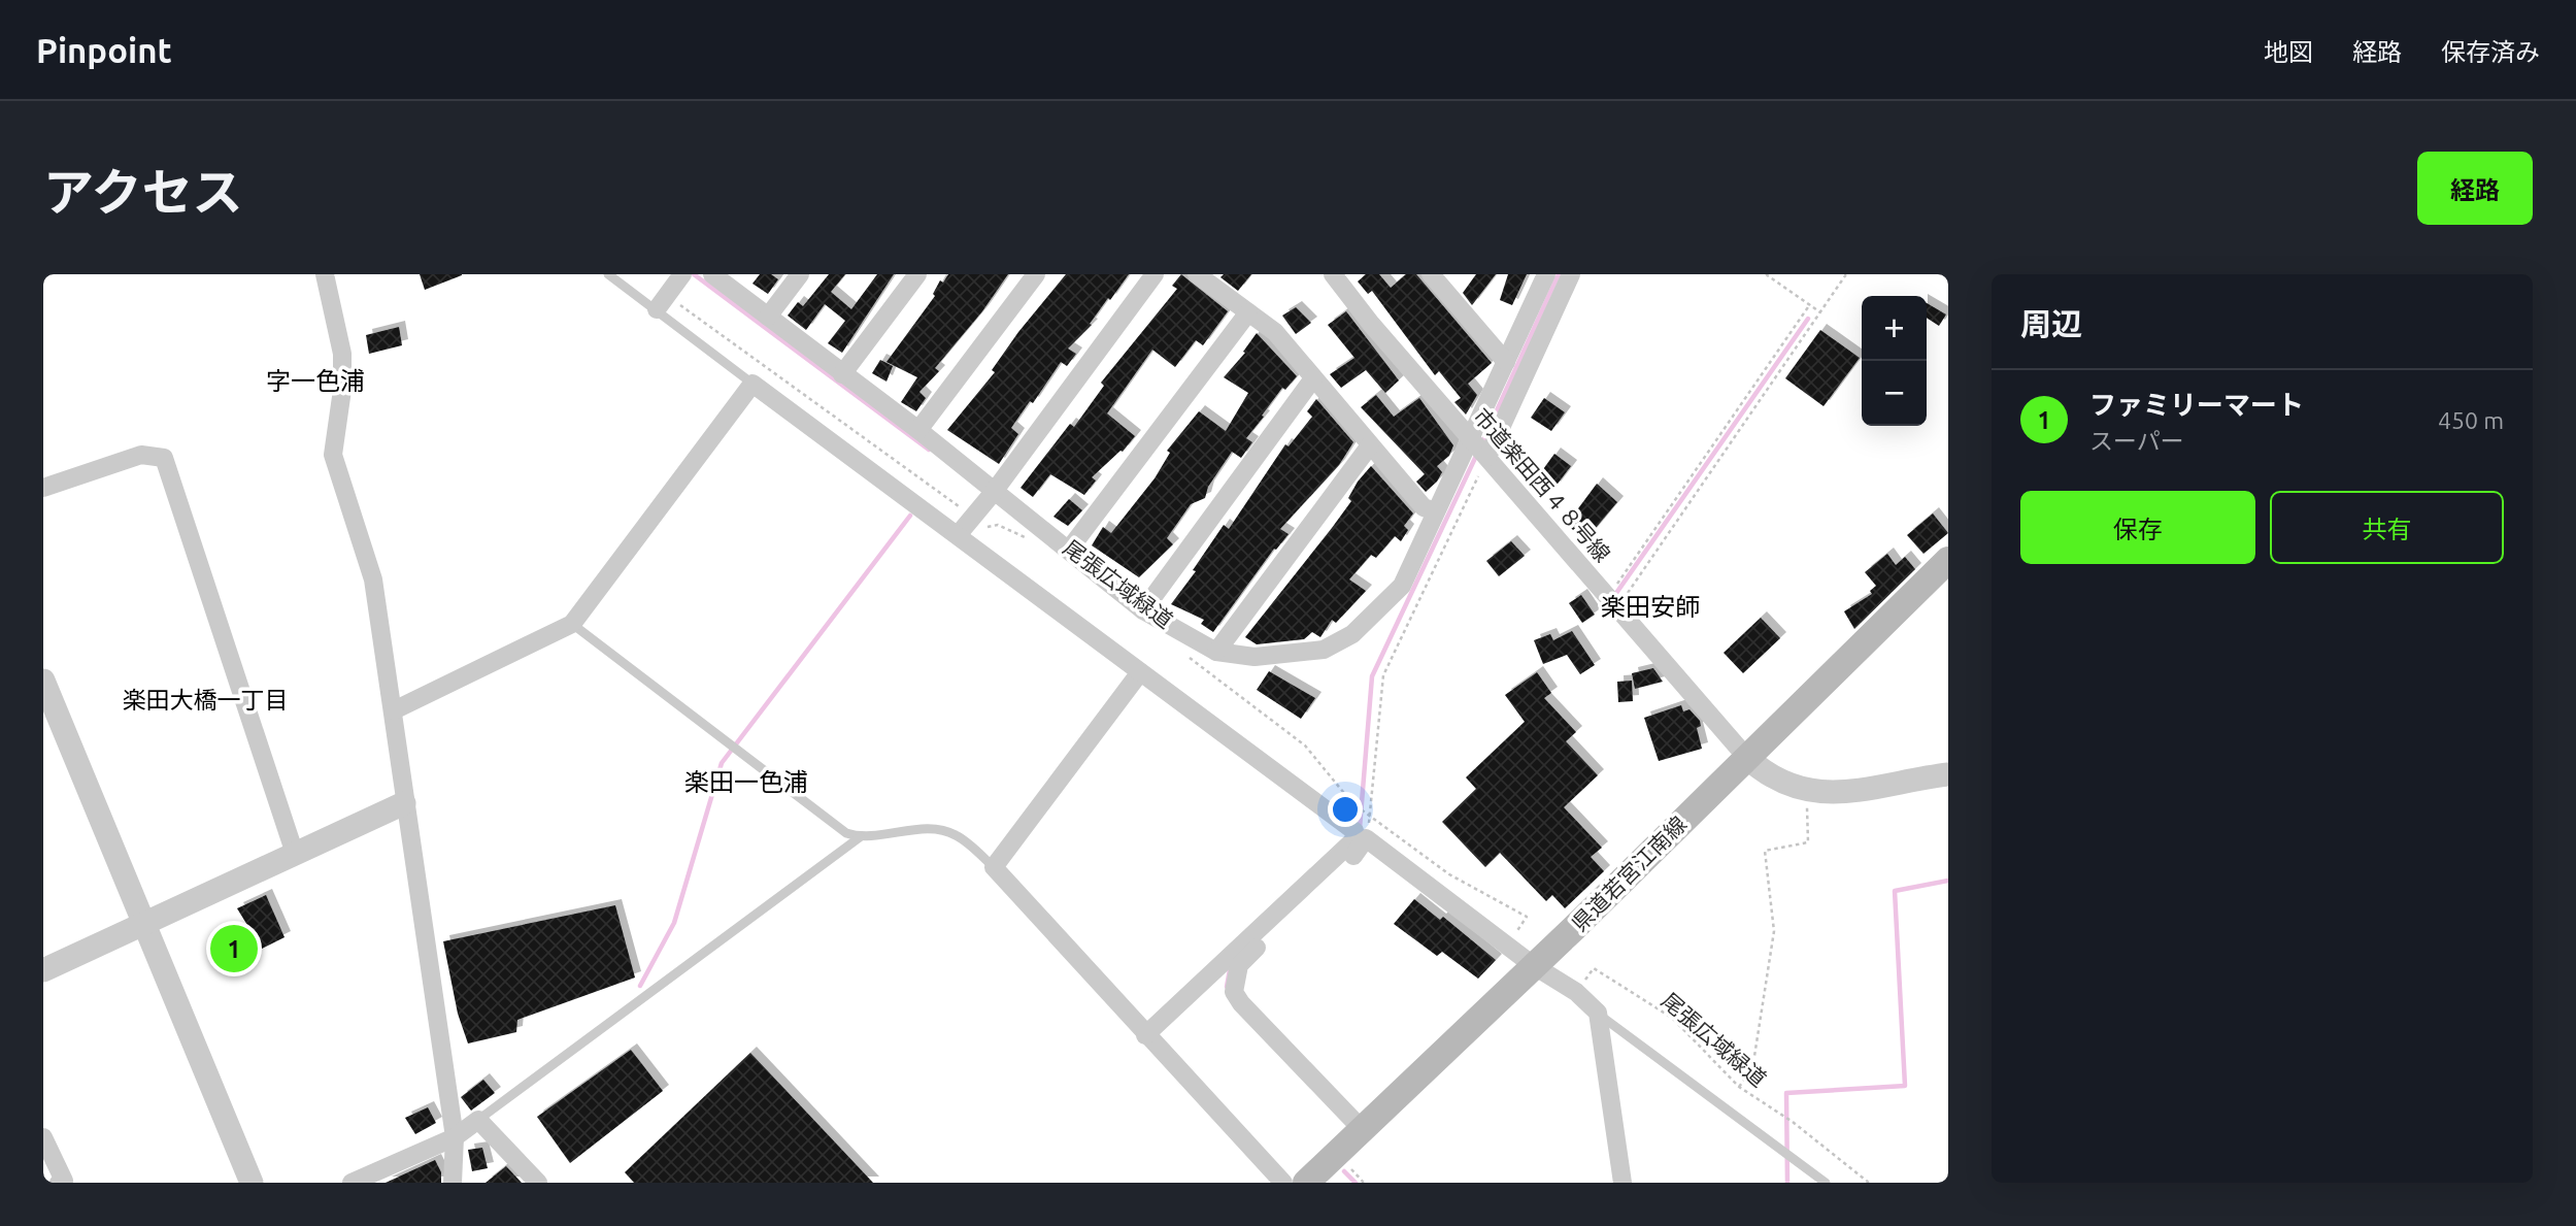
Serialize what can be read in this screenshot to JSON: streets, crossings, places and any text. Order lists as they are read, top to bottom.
{
  "streets": {
    "main road": ["県道若宮江南線"],
    "street": ["市道楽田西４８号線"],
    "path": ["尾張広域緑道"]
  },
  "crossings": [
    ["市道楽田西４８号線", "県道若宮江南線"]
  ],
  "districts": [
    "字一色浦",
    "楽田安師",
    "楽田大橋一丁目",
    "楽田一色浦"
  ],
  "page": {
    "header": "Pinpoint",
    "nav": ["地図", "経路", "保存済み"],
    "title": "アクセス",
    "buttons": [
      "経路",
      ["保存", "共有"]
    ],
    "heading": "周辺",
    "map_buttons": ["+", "−"],
    "list": [
      {
        "mark": "1",
        "name": "ファミリーマート",
        "note": "スーパー",
        "value": "450 m"
      }
    ],
    "pins": "1"
  }
}
